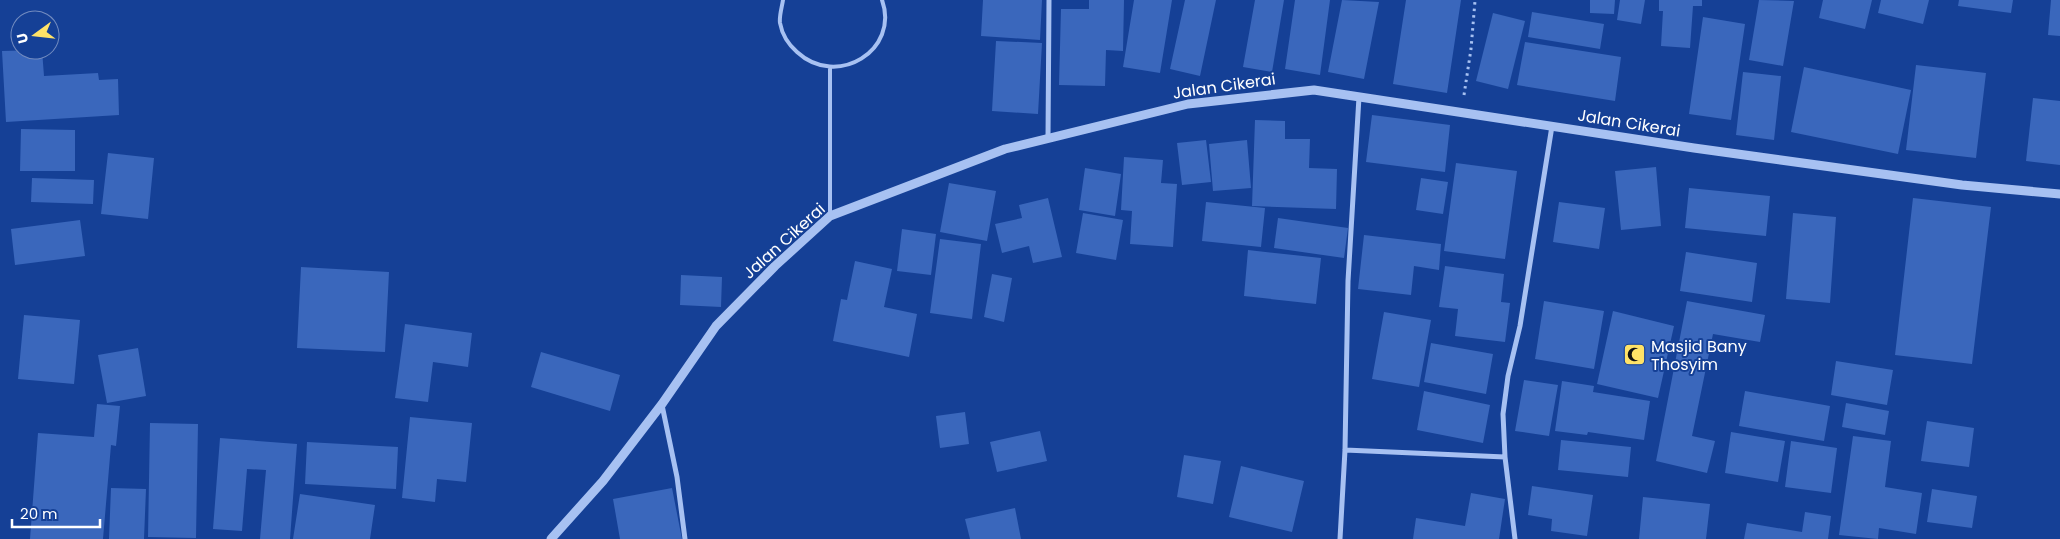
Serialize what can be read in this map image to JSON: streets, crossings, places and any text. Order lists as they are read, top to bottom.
{
  "streets": {
    "street": ["Jalan Cikerai"]
  },
  "places": {
    "mosque": ["Masjid Bany Thosyim"]
  },
  "scale_bar": "20 m",
  "north": "left"
}
